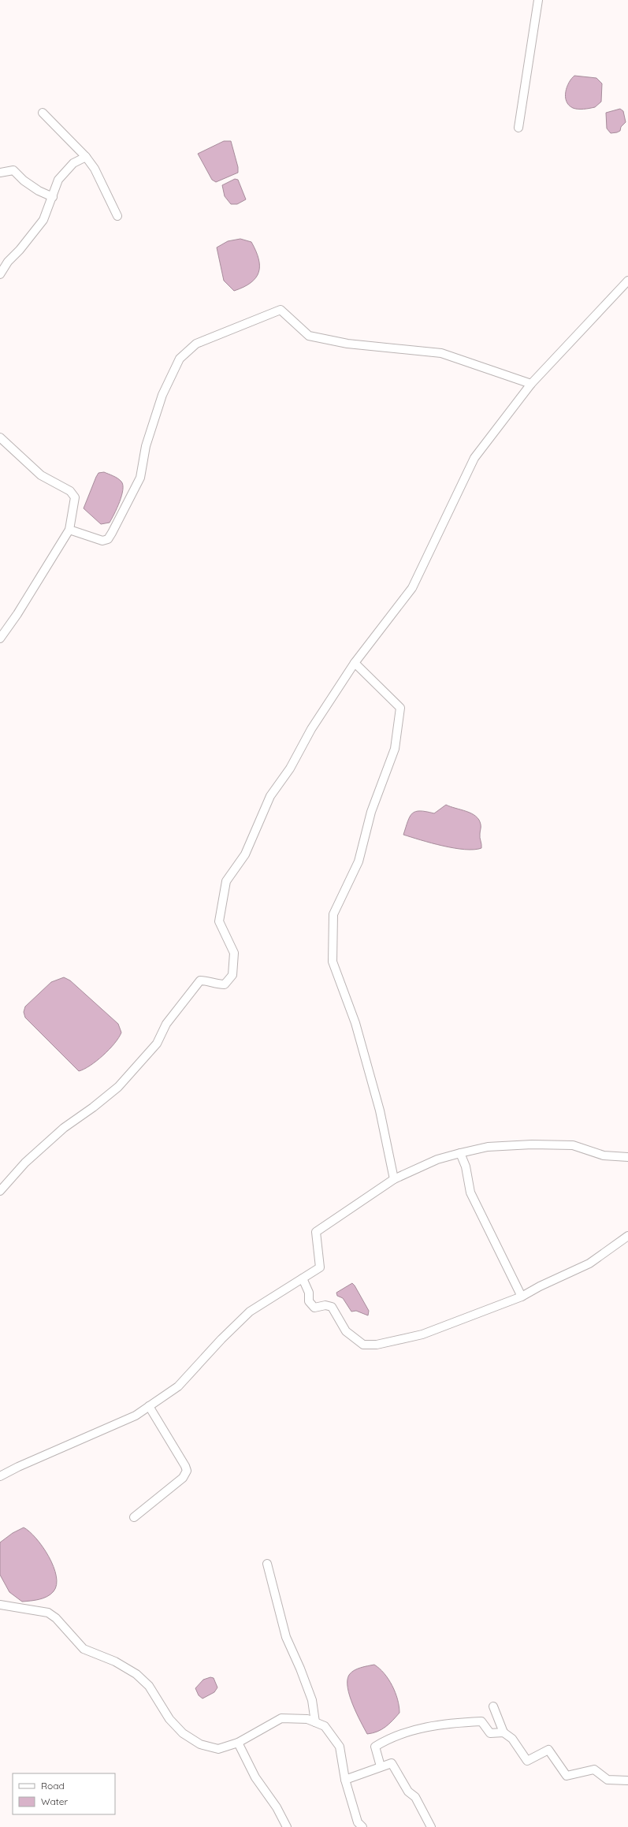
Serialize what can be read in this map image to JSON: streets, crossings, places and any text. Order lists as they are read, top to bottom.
{
  "legend": ["Road", "Water"]
}
